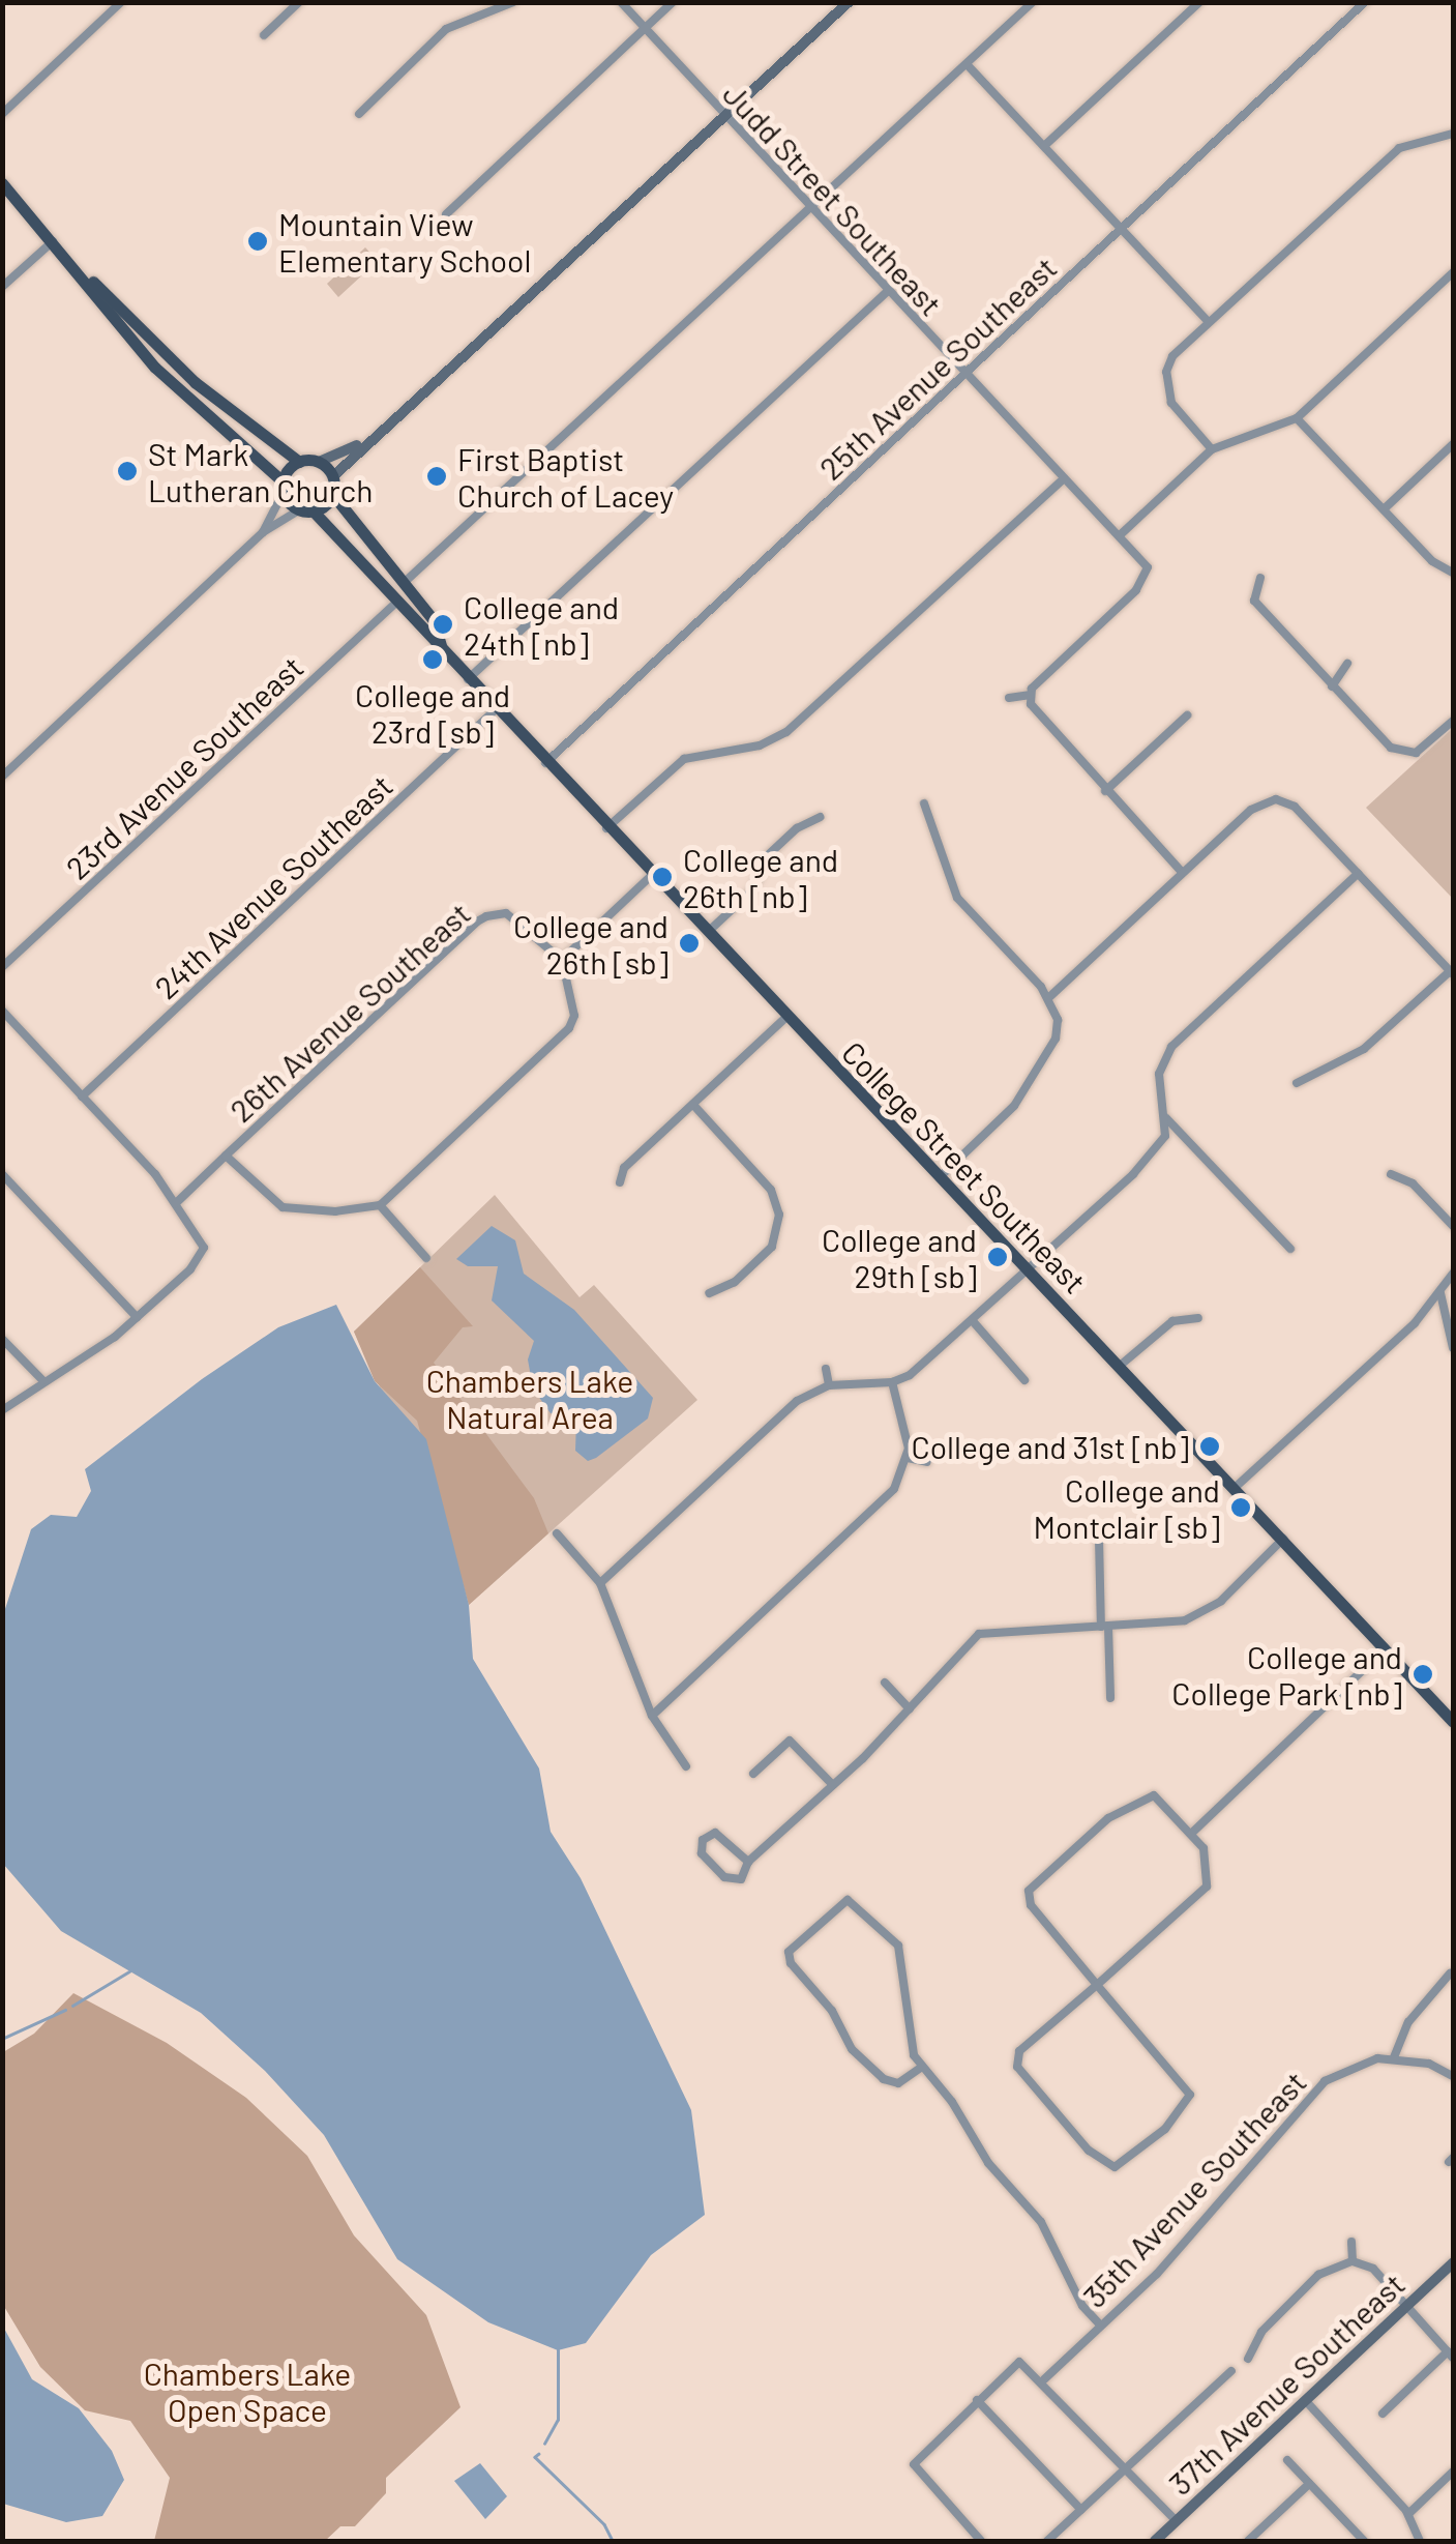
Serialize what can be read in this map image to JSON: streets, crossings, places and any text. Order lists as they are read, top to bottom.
{
  "streets": {
    "main road": ["College Street Southeast"],
    "street": [
      "Judd Street Southeast",
      "25th Avenue Southeast",
      "23rd Avenue Southeast",
      "24th Avenue Southeast",
      "26th Avenue Southeast",
      "35th Avenue Southeast",
      "37th Avenue Southeast"
    ]
  },
  "crossings": [
    ["Judd Street Southeast", "25th Avenue Southeast"],
    ["25th Avenue Southeast", "College Street Southeast"],
    ["23rd Avenue Southeast", "College Street Southeast"],
    ["24th Avenue Southeast", "College Street Southeast"]
  ],
  "parks": ["Chambers Lake Natural Area", "Chambers Lake Open Space"],
  "places": [
    "Mountain View Elementary School",
    "St Mark Lutheran Church",
    "First Baptist Church of Lacey",
    "College and 24th [nb]",
    "College and 23rd [sb]",
    "College and 26th [nb]",
    "College and 26th [sb]",
    "College and 29th [sb]",
    "College and 31st [nb]",
    "College and Montclair [sb]",
    "College and College Park [nb]"
  ]
}
